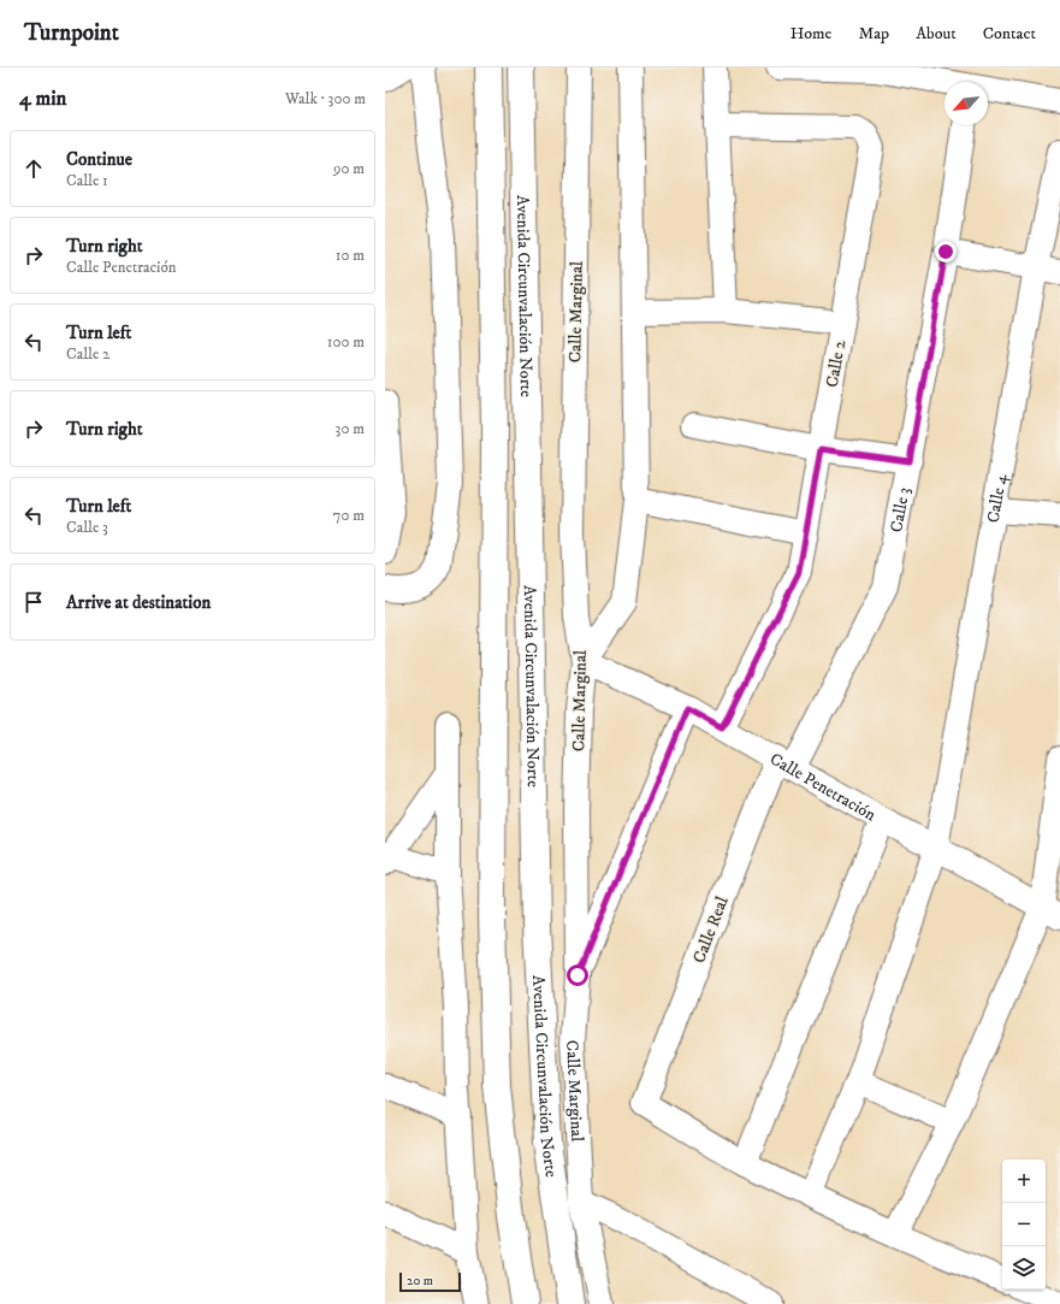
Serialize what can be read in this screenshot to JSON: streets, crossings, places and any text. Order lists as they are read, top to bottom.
{
  "streets": {
    "highway": ["Avenida Circunvalación Norte"],
    "street": [
      "Calle Marginal",
      "Calle 2",
      "Calle 4",
      "Calle 3",
      "Calle Penetración",
      "Calle Real"
    ]
  },
  "crossings": [
    ["Calle Marginal", "Calle Penetración"],
    ["Calle 2", "Calle Penetración"],
    ["Calle 4", "Calle Penetración"],
    ["Calle 3", "Calle Penetración"],
    ["Calle 3", "Calle Real"],
    ["Calle Penetración", "Calle Real"]
  ],
  "scale_bar": "20 m",
  "north": "bottom left",
  "page": {
    "header": "Turnpoint",
    "nav": [
      "Home",
      "Map",
      "About",
      "Contact"
    ],
    "heading": ["4 min", "Walk · 300 m"],
    "list": [
      ["Continue", "Calle 1", "90 m"],
      ["Turn right", "Calle Penetración", "10 m"],
      ["Turn left", "Calle 2", "100 m"],
      ["Turn right", "30 m"],
      ["Turn left", "Calle 3", "70 m"],
      "Arrive at destination"
    ],
    "map_buttons": ["+", "−"],
    "scale": "20 m"
  }
}
